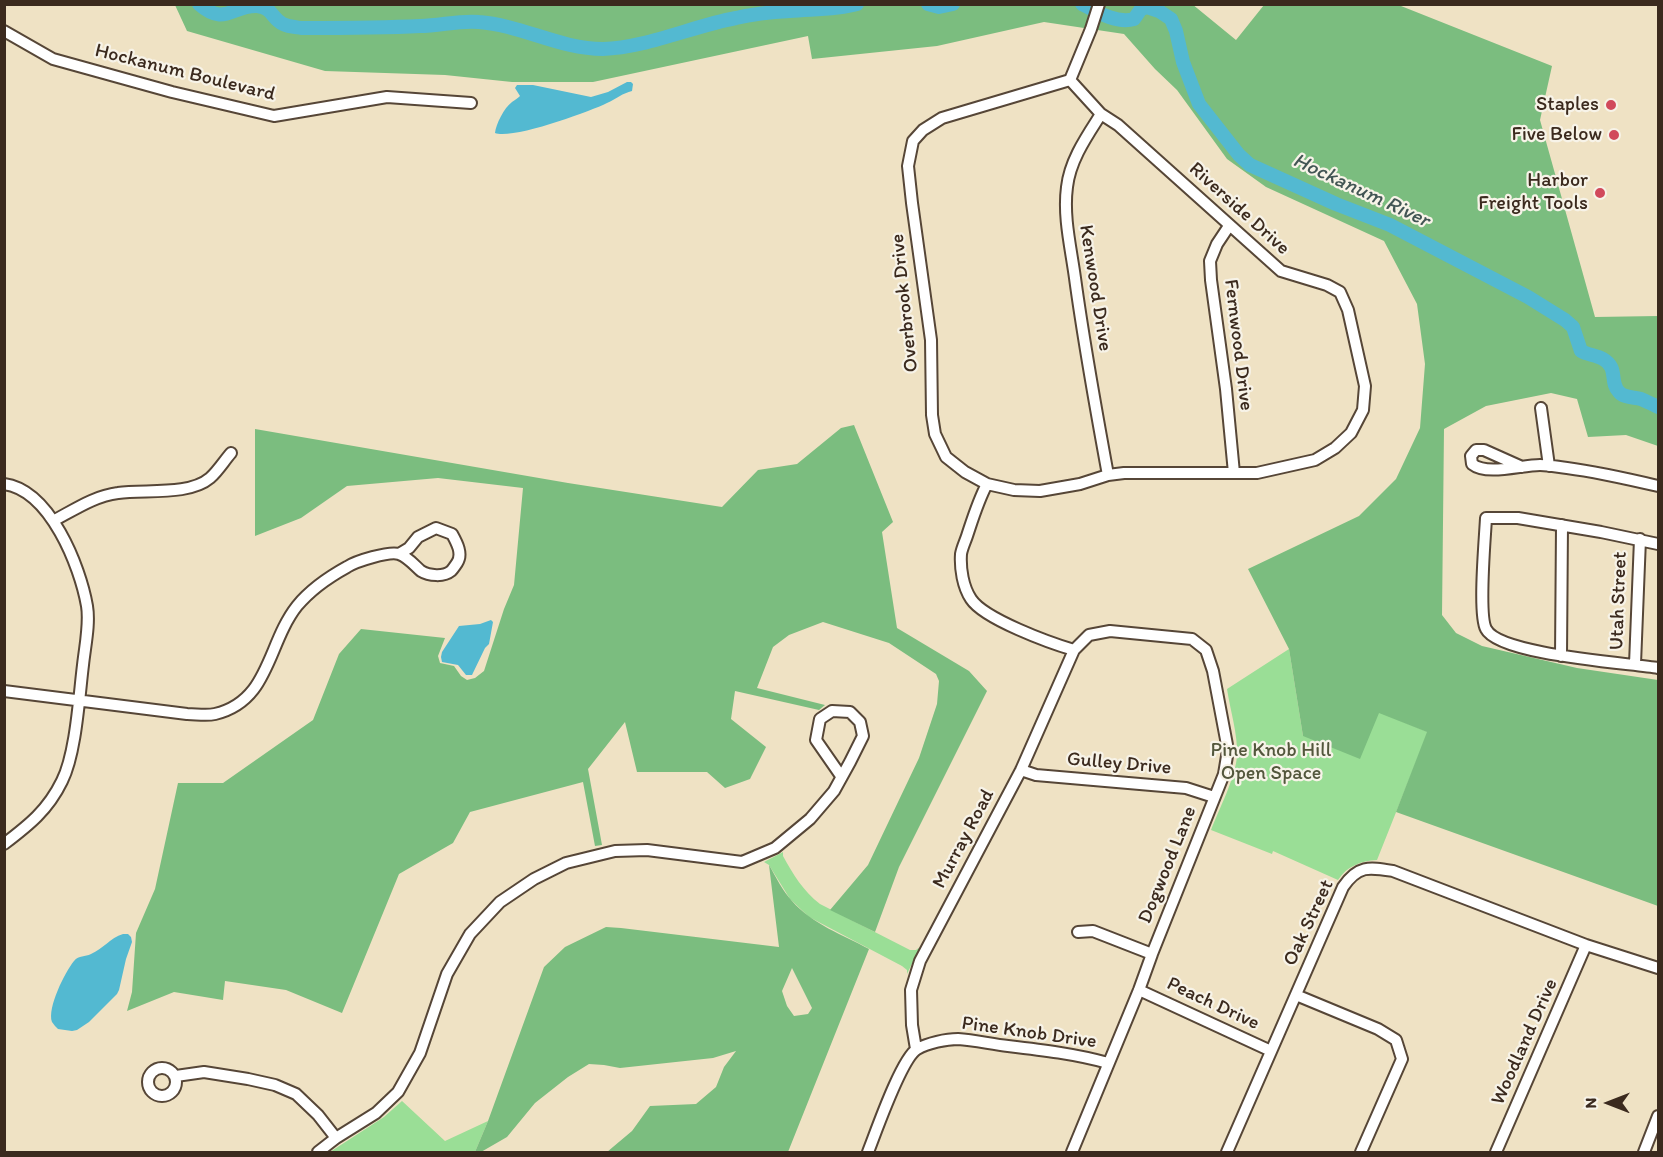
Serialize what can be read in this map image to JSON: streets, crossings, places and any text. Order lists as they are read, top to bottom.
{
  "streets": {
    "street": [
      "Hockanum Boulevard",
      "Riverside Drive",
      "Kenwood Drive",
      "Overbrook Drive",
      "Fernwood Drive",
      "Utah Street",
      "Gulley Drive",
      "Murray Road",
      "Dogwood Lane",
      "Oak Street",
      "Peach Drive",
      "Pine Knob Drive",
      "Woodland Drive"
    ]
  },
  "crossings": [
    ["Riverside Drive", "Kenwood Drive"],
    ["Riverside Drive", "Overbrook Drive"],
    ["Riverside Drive", "Fernwood Drive"],
    ["Kenwood Drive", "Overbrook Drive"],
    ["Gulley Drive", "Murray Road"],
    ["Gulley Drive", "Dogwood Lane"],
    ["Murray Road", "Dogwood Lane"],
    ["Murray Road", "Pine Knob Drive"],
    ["Dogwood Lane", "Peach Drive"],
    ["Dogwood Lane", "Pine Knob Drive"],
    ["Oak Street", "Peach Drive"],
    ["Oak Street", "Woodland Drive"]
  ],
  "water": ["Hockanum River"],
  "parks": ["Pine Knob Hill Open Space"],
  "places": ["Staples", "Five Below", "Harbor Freight Tools"],
  "north": "left"
}
